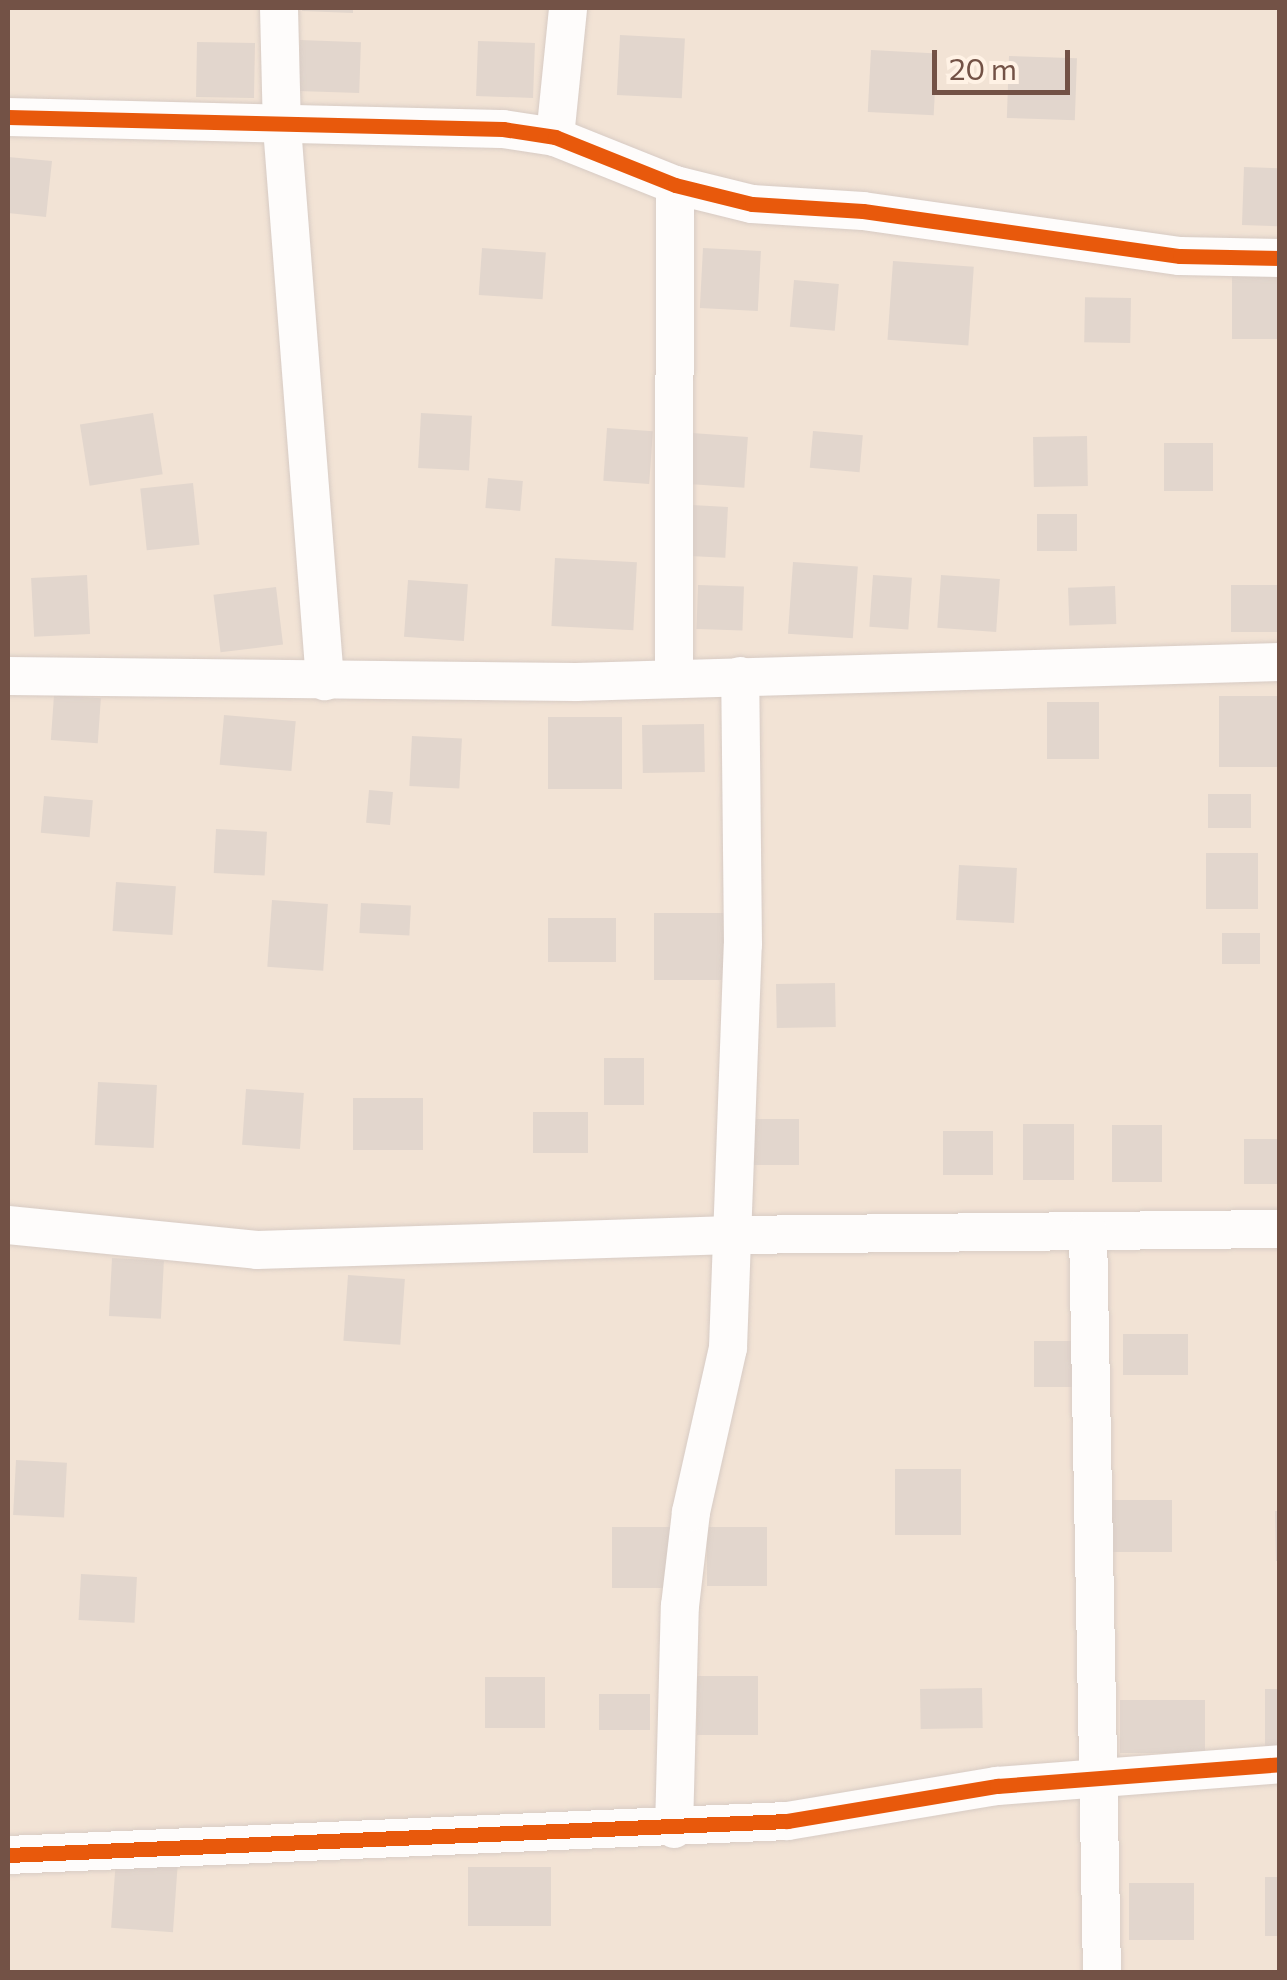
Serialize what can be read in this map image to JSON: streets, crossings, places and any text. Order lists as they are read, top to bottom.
{
  "scale_bar": "20 m"
}
